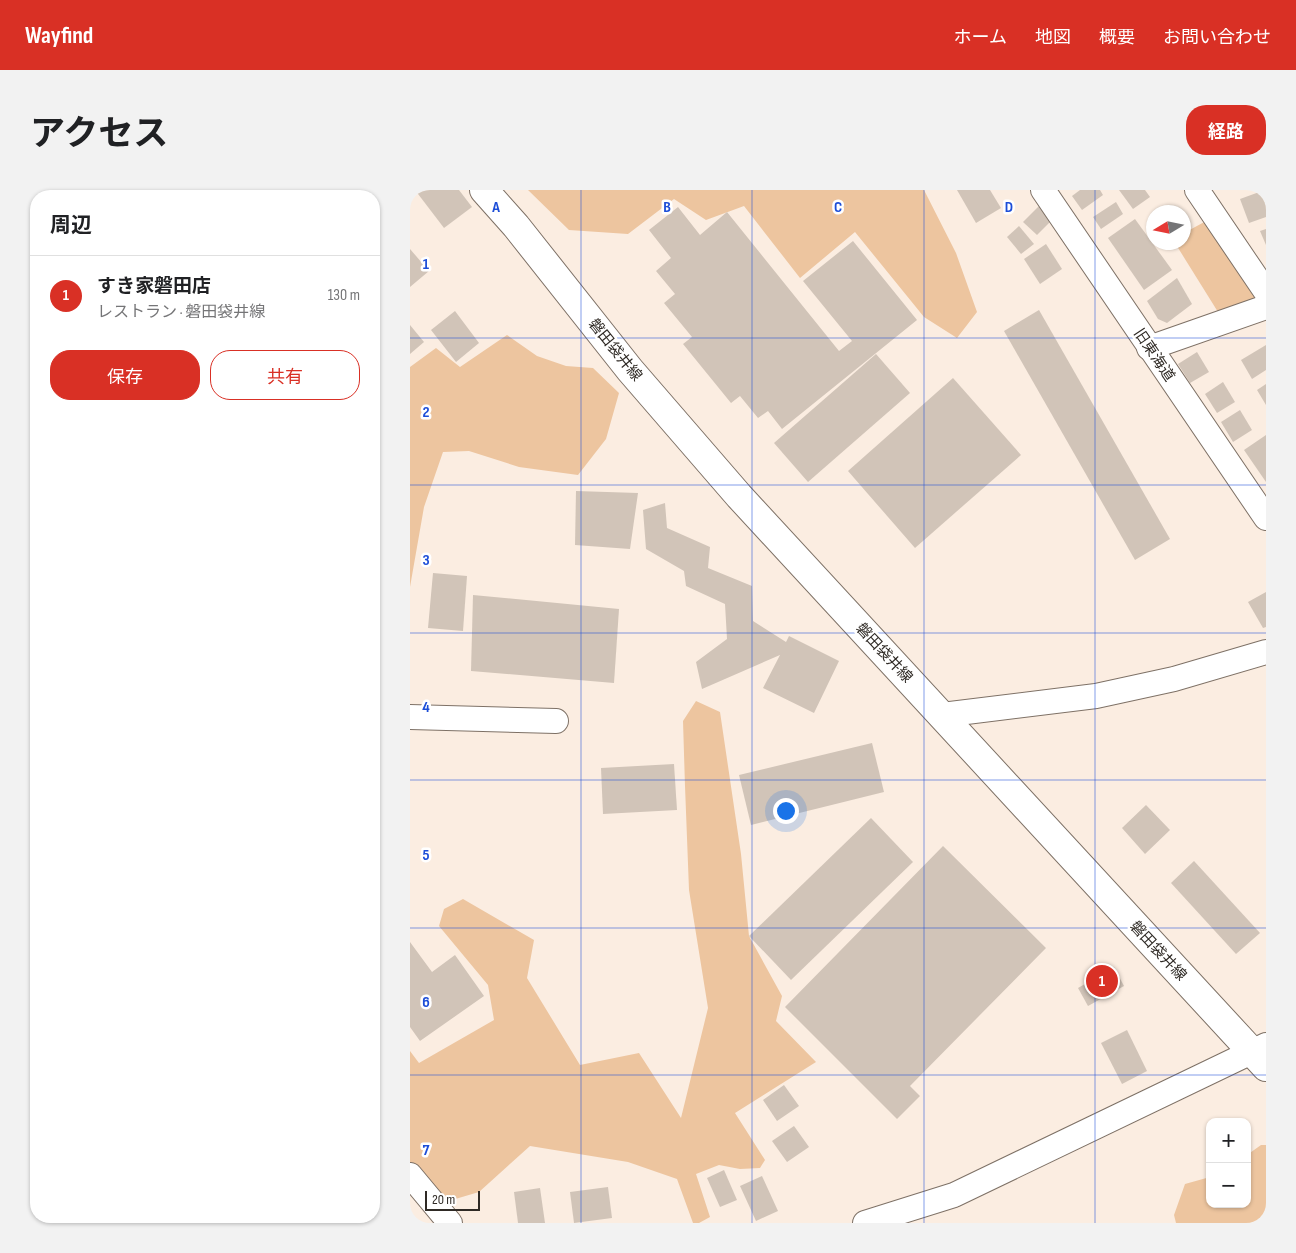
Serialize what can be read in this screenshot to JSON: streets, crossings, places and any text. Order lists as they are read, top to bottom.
{
  "streets": {
    "main road": ["磐田袋井線"],
    "street": ["旧東海道"]
  },
  "scale_bar": "20 m",
  "north": "left",
  "page": {
    "header": "Wayfind",
    "nav": [
      "ホーム",
      "地図",
      "概要",
      "お問い合わせ"
    ],
    "title": "アクセス",
    "buttons": [
      "経路",
      ["保存", "共有"]
    ],
    "heading": "周辺",
    "list": [
      {
        "mark": "1",
        "name": "すき家磐田店",
        "note": "レストラン · 磐田袋井線",
        "value": "130 m"
      }
    ],
    "pins": "1",
    "map_buttons": ["+", "−"],
    "scale": "20 m"
  },
  "grid": {
    "columns": [
      "A",
      "B",
      "C",
      "D"
    ],
    "rows": [
      "1",
      "2",
      "3",
      "4",
      "5",
      "6",
      "7"
    ]
  }
}
